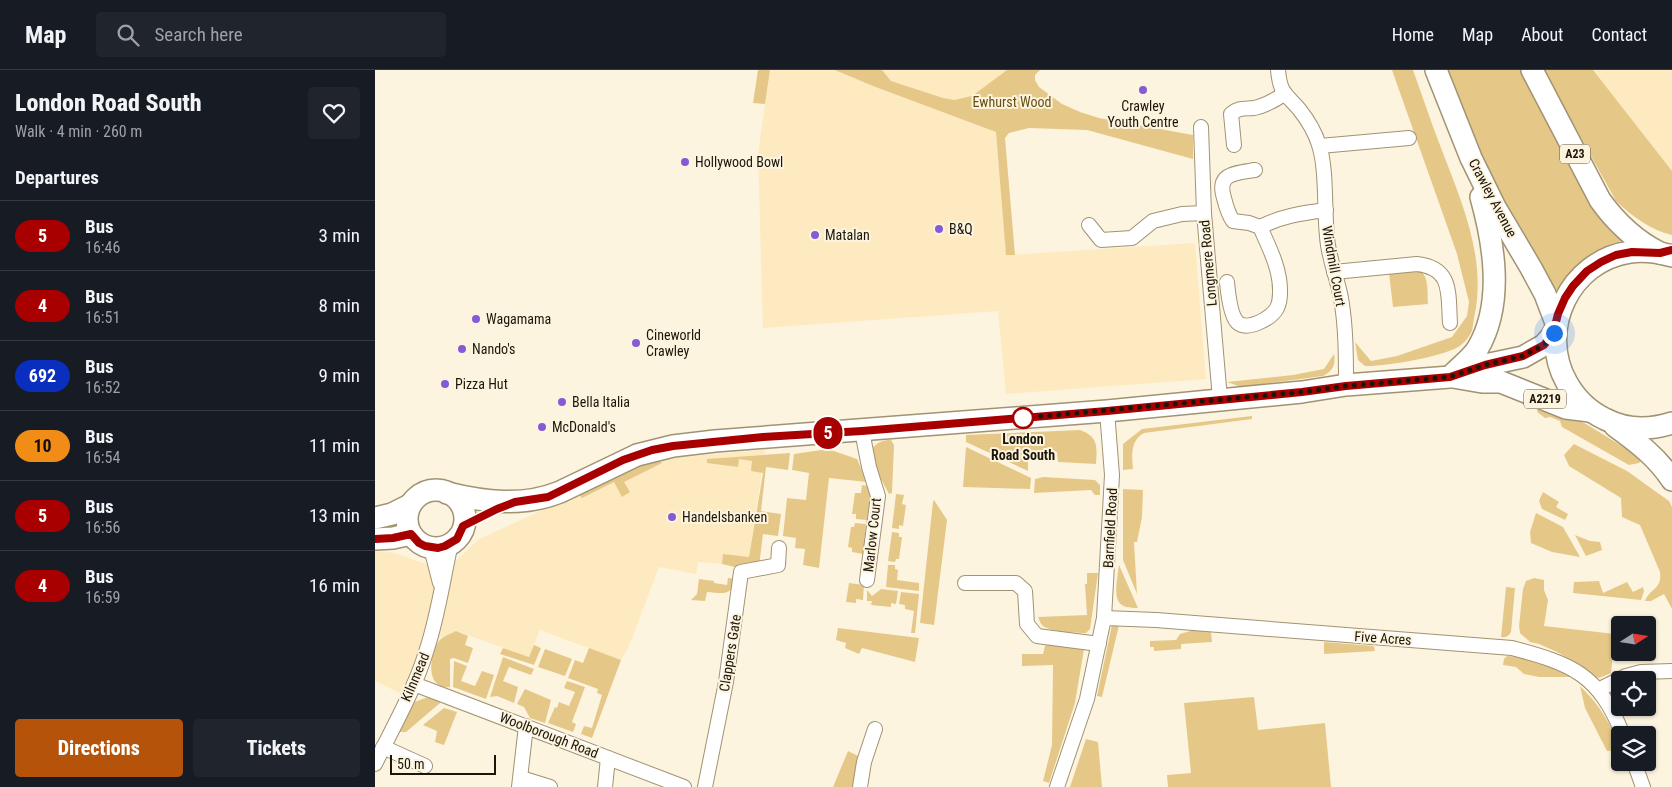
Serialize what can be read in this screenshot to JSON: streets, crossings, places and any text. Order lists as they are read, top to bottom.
{
  "streets": {
    "main road": ["A23", "Crawley Avenue", "A2219"],
    "street": [
      "Longmere Road",
      "Windmill Court",
      "Barnfield Road",
      "Marlow Court",
      "Five Acres",
      "Clappers Gate",
      "Kilnmead",
      "Woolborough Road"
    ]
  },
  "crossings": [
    ["Crawley Avenue", "A2219"],
    ["Longmere Road", "A2219"],
    ["Windmill Court", "A2219"],
    ["A2219", "Barnfield Road"],
    ["A2219", "Marlow Court"],
    ["A2219", "Kilnmead"],
    ["Barnfield Road", "Five Acres"],
    ["Kilnmead", "Woolborough Road"]
  ],
  "parks": ["Ewhurst Wood"],
  "places": [
    "Crawley Youth Centre",
    "Hollywood Bowl",
    "B&Q",
    "Matalan",
    "Wagamama",
    "Cineworld Crawley",
    "Nando's",
    "Pizza Hut",
    "Bella Italia",
    "London Road South",
    "McDonald's",
    "Handelsbanken"
  ],
  "lines": ["bus line 5"],
  "scale_bar": "50 m",
  "north": "right",
  "page": {
    "header": "Map",
    "search": "Search here",
    "nav": [
      "Home",
      "Map",
      "About",
      "Contact"
    ],
    "heading": [
      ["London Road South", "Walk · 4 min · 260 m"],
      "Departures"
    ],
    "on_map": "5",
    "list": [
      {
        "mark": "5",
        "name": "Bus",
        "note": "16:46",
        "value": "3 min"
      },
      {
        "mark": "4",
        "name": "Bus",
        "note": "16:51",
        "value": "8 min"
      },
      {
        "mark": "692",
        "name": "Bus",
        "note": "16:52",
        "value": "9 min"
      },
      {
        "mark": "10",
        "name": "Bus",
        "note": "16:54",
        "value": "11 min"
      },
      {
        "mark": "5",
        "name": "Bus",
        "note": "16:56",
        "value": "13 min"
      },
      {
        "mark": "4",
        "name": "Bus",
        "note": "16:59",
        "value": "16 min"
      }
    ],
    "buttons": ["Directions", "Tickets"],
    "scale": "50 m"
  }
}
